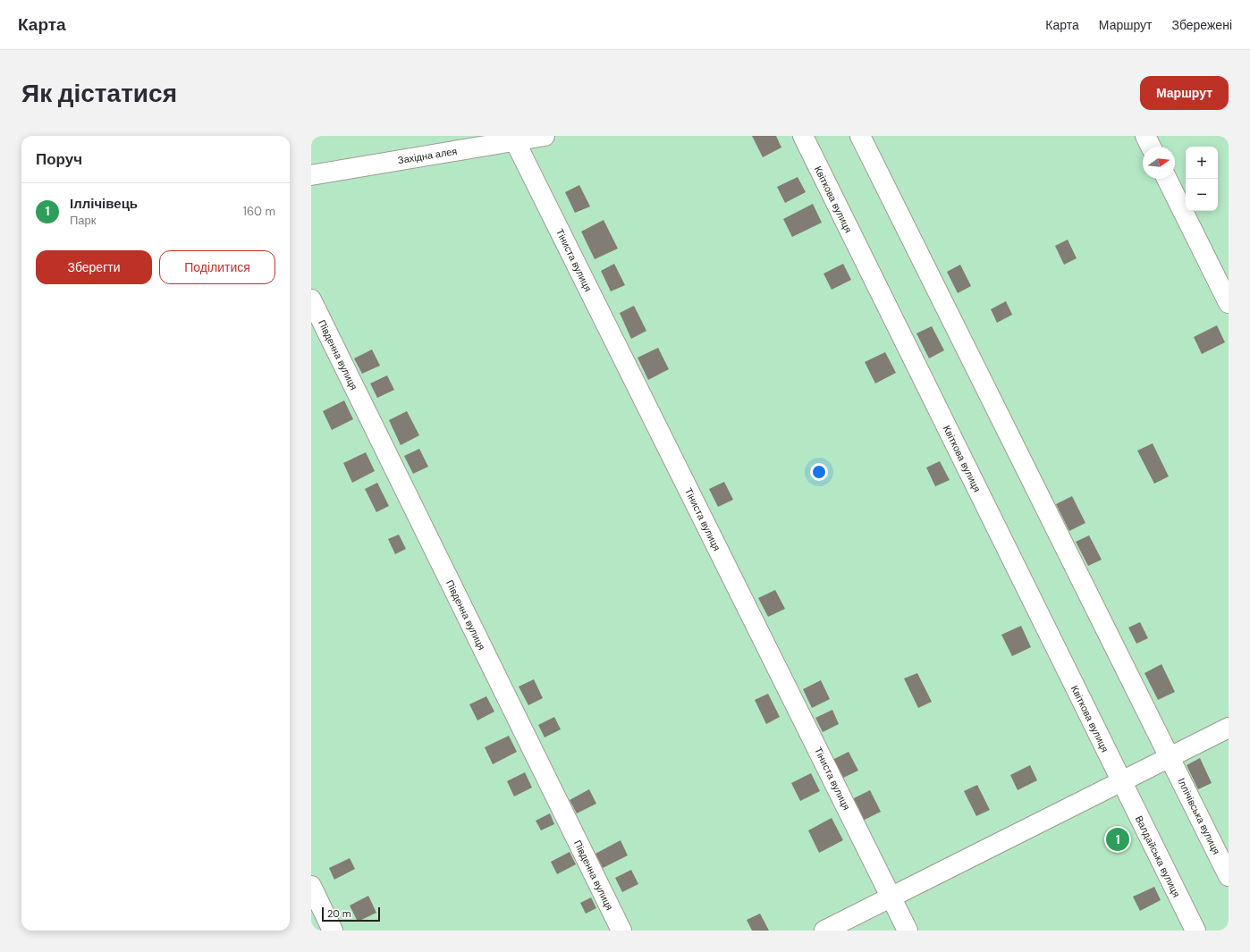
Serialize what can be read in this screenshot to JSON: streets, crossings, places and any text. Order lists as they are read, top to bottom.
{
  "streets": {
    "lane": [
      "Західна алея",
      "Квіткова вулиця",
      "Тіниста вулиця",
      "Південна вулиця",
      "Іллічівська вулиця",
      "Валдайська вулиця"
    ]
  },
  "crossings": [
    ["Західна алея", "Тіниста вулиця"],
    ["Квіткова вулиця", "Валдайська вулиця"]
  ],
  "scale_bar": "20 m",
  "north": "right",
  "page": {
    "header": "Карта",
    "nav": ["Карта", "Маршрут", "Збережені"],
    "buttons": [
      "Маршрут",
      ["Зберегти", "Поділитися"]
    ],
    "title": "Як дістатися",
    "heading": "Поруч",
    "map_buttons": ["+", "−"],
    "list": [
      {
        "mark": "1",
        "name": "Іллічівець",
        "note": "Парк",
        "value": "160 m"
      }
    ],
    "pins": "1",
    "scale": "20 m"
  }
}
